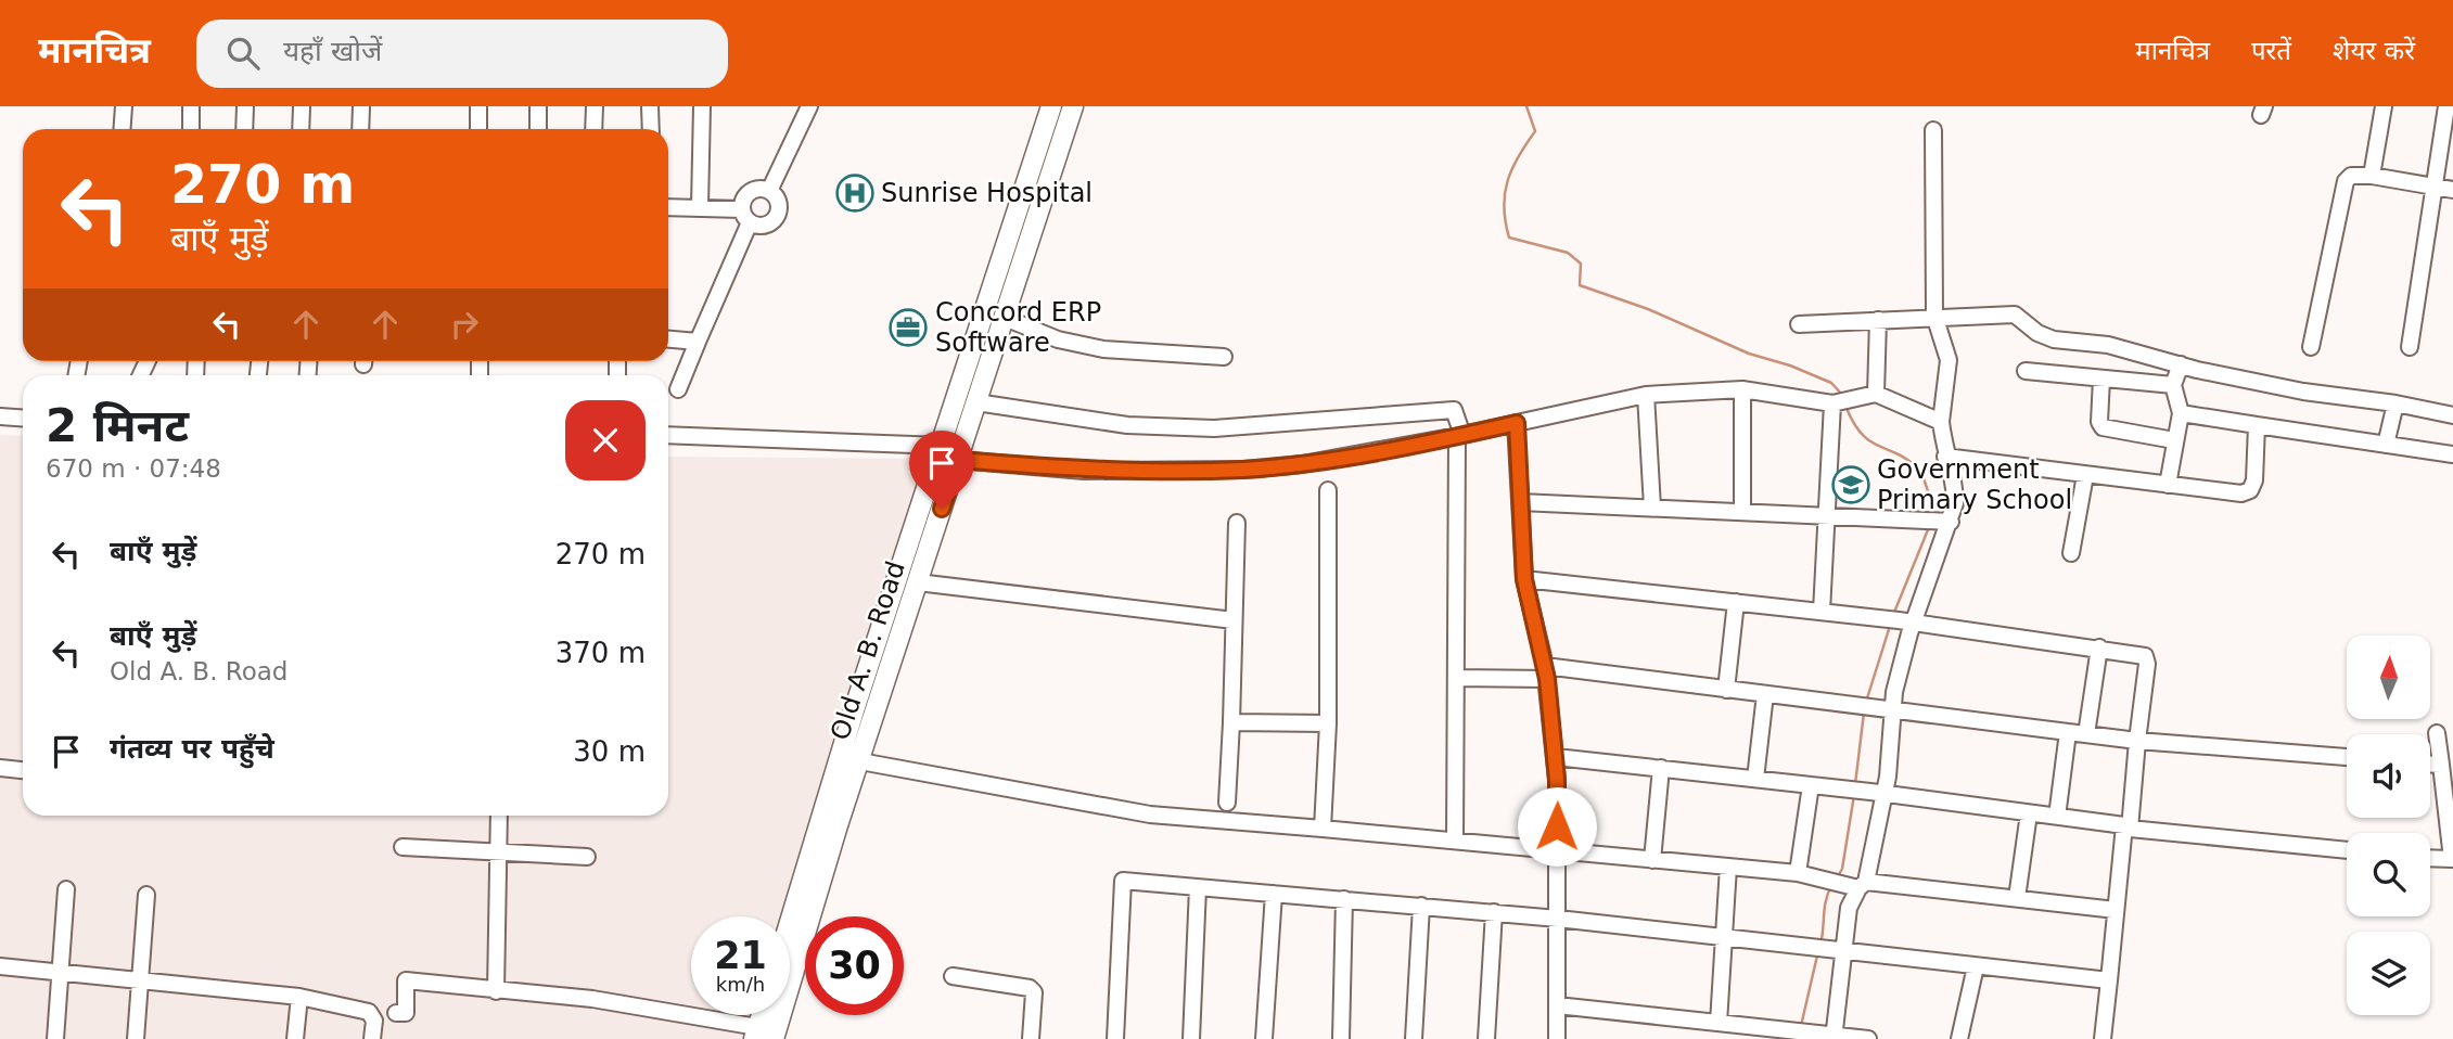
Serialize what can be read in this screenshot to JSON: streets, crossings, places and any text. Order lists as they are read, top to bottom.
{
  "streets": {
    "main road": ["Old A. B. Road"]
  },
  "places": {
    "hospital": ["Sunrise Hospital"],
    "office": ["Concord ERP Software"],
    "school or university": ["Government Primary School"]
  },
  "north": "top",
  "page": {
    "header": "मानचित्र",
    "search": "यहाँ खोजें",
    "nav": ["मानचित्र", "परतें", "शेयर करें"],
    "turn": ["270 m", "बाएँ मुड़ें"],
    "heading": ["2 मिनट", "670 m · 07:48"],
    "list": [
      {
        "name": "बाएँ मुड़ें",
        "value": "270 m"
      },
      {
        "name": "बाएँ मुड़ें",
        "note": "Old A. B. Road",
        "value": "370 m"
      },
      {
        "name": "गंतव्य पर पहुँचे",
        "value": "30 m"
      }
    ],
    "speed": "21 km/h",
    "limit": "30"
  }
}
